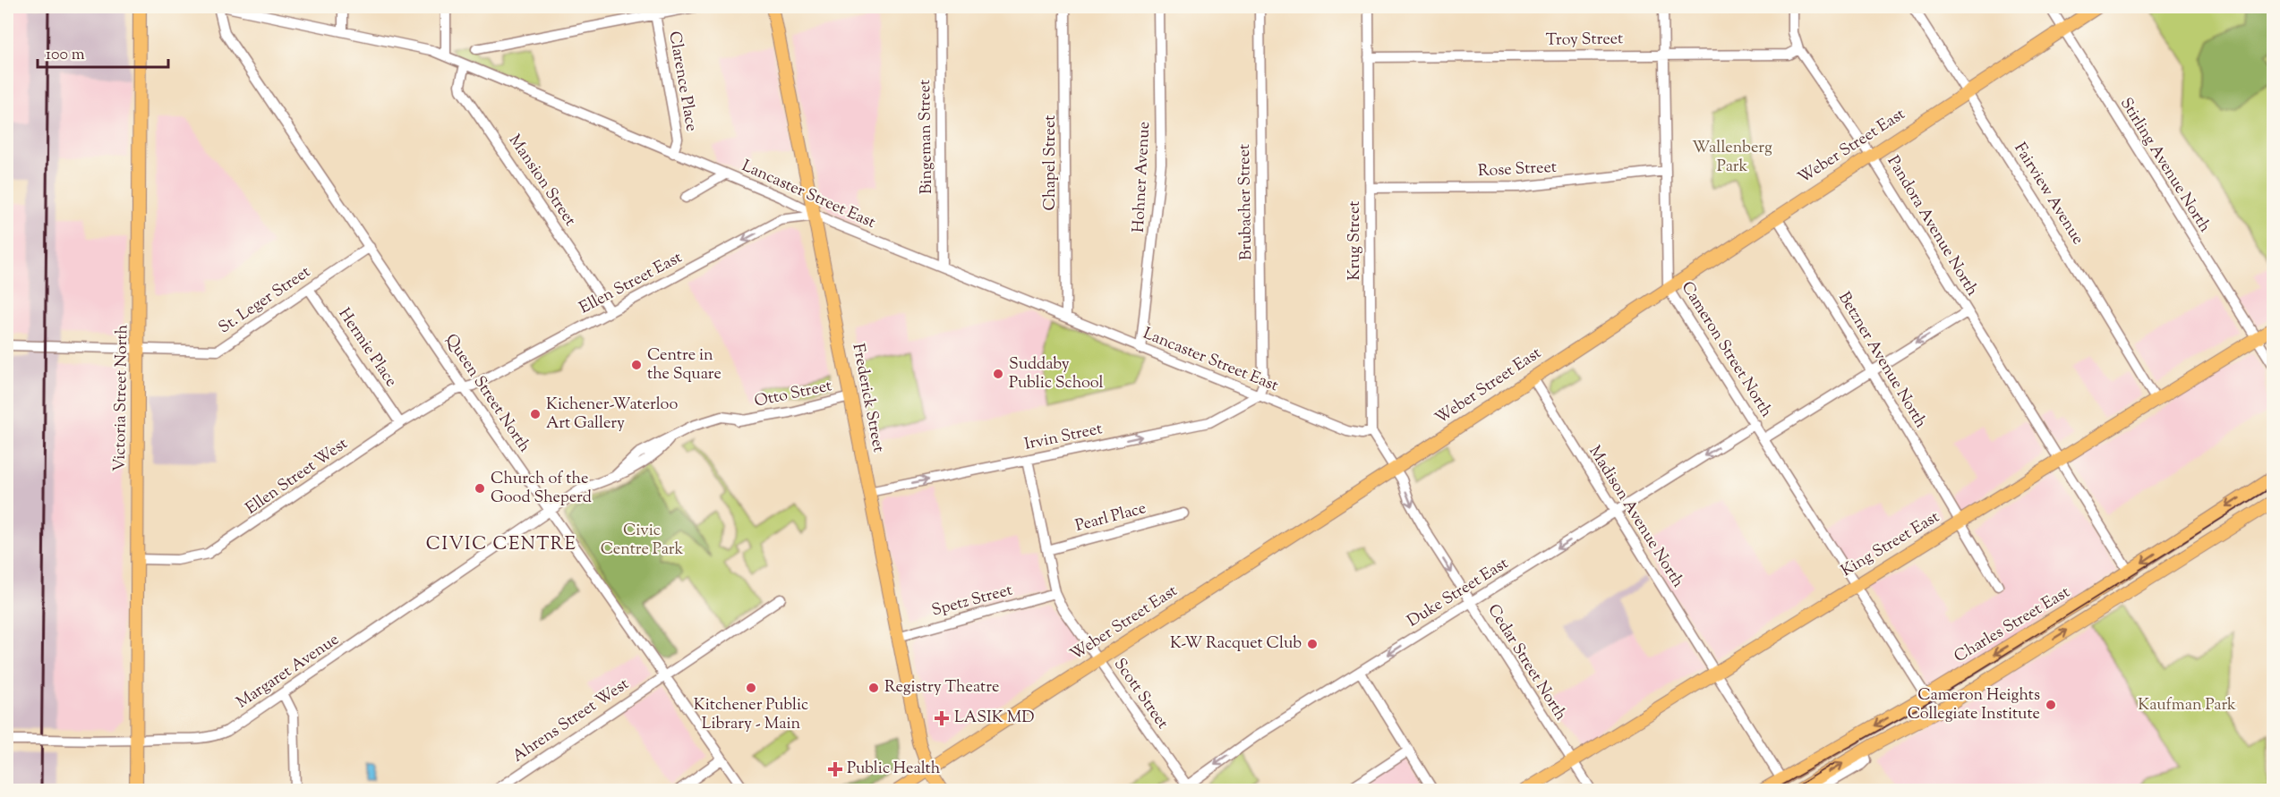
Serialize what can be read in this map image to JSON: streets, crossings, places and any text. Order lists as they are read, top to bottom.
{
  "streets": {
    "main road": [
      "Weber Street East",
      "Victoria Street North",
      "Frederick Street",
      "King Street East",
      "Charles Street East"
    ],
    "street": [
      "Troy Street",
      "Clarence Place",
      "Bingeman Street",
      "Chapel Street",
      "Stirling Avenue North",
      "Rose Street",
      "Hohner Avenue",
      "Mansion Street",
      "Fairview Avenue",
      "Lancaster Street East",
      "Brubacher Street",
      "Pandora Avenue North",
      "Krug Street",
      "Ellen Street East",
      "St. Leger Street",
      "Hermie Place",
      "Cameron Street North",
      "Betzner Avenue North",
      "Queen Street North",
      "Otto Street",
      "Irvin Street",
      "Ellen Street West",
      "Madison Avenue North",
      "Pearl Place",
      "Duke Street East",
      "Spetz Street",
      "Cedar Street North",
      "Margaret Avenue",
      "Scott Street",
      "Ahrens Street West"
    ]
  },
  "crossings": [
    ["Troy Street", "Pandora Avenue North"],
    ["Troy Street", "Krug Street"],
    ["Troy Street", "Cameron Street North"],
    ["Clarence Place", "Lancaster Street East"],
    ["Bingeman Street", "Lancaster Street East"],
    ["Weber Street East", "Stirling Avenue North"],
    ["Weber Street East", "Fairview Avenue"],
    ["Weber Street East", "Pandora Avenue North"],
    ["Weber Street East", "Cameron Street North"],
    ["Weber Street East", "Betzner Avenue North"],
    ["Weber Street East", "Frederick Street"],
    ["Weber Street East", "Madison Avenue North"],
    ["Weber Street East", "Cedar Street North"],
    ["Weber Street East", "Scott Street"],
    ["Chapel Street", "Lancaster Street East"],
    ["Stirling Avenue North", "King Street East"],
    ["Rose Street", "Krug Street"],
    ["Rose Street", "Cameron Street North"],
    ["Hohner Avenue", "Lancaster Street East"],
    ["Mansion Street", "Lancaster Street East"],
    ["Mansion Street", "Ellen Street East"],
    ["Fairview Avenue", "King Street East"],
    ["Lancaster Street East", "Brubacher Street"],
    ["Lancaster Street East", "Krug Street"],
    ["Lancaster Street East", "Ellen Street East"],
    ["Lancaster Street East", "Frederick Street"],
    ["Lancaster Street East", "Irvin Street"],
    ["Brubacher Street", "Irvin Street"],
    ["Pandora Avenue North", "King Street East"],
    ["Pandora Avenue North", "Charles Street East"],
    ["Ellen Street East", "Queen Street North"],
    ["Ellen Street East", "Frederick Street"],
    ["Ellen Street East", "Ellen Street West"],
    ["St. Leger Street", "Hermie Place"],
    ["St. Leger Street", "Queen Street North"],
    ["St. Leger Street", "Victoria Street North"],
    ["Hermie Place", "Ellen Street West"],
    ["Cameron Street North", "King Street East"],
    ["Cameron Street North", "Duke Street East"],
    ["Cameron Street North", "Charles Street East"],
    ["Betzner Avenue North", "King Street East"],
    ["Queen Street North", "Otto Street"],
    ["Queen Street North", "Ellen Street West"],
    ["Queen Street North", "Margaret Avenue"],
    ["Queen Street North", "Ahrens Street West"],
    ["Otto Street", "Frederick Street"],
    ["Otto Street", "Margaret Avenue"],
    ["Victoria Street North", "Ellen Street West"],
    ["Victoria Street North", "Margaret Avenue"],
    ["Frederick Street", "Irvin Street"],
    ["Frederick Street", "Spetz Street"],
    ["Irvin Street", "Scott Street"],
    ["Madison Avenue North", "King Street East"],
    ["Madison Avenue North", "Duke Street East"],
    ["Madison Avenue North", "Charles Street East"],
    ["Pearl Place", "Scott Street"],
    ["King Street East", "Cedar Street North"],
    ["Duke Street East", "Cedar Street North"],
    ["Duke Street East", "Scott Street"],
    ["Spetz Street", "Scott Street"]
  ],
  "one_way": [
    "Ellen Street East",
    "Irvin Street",
    "Duke Street East",
    "Cedar Street North"
  ],
  "districts": ["CIVIC CENTRE"],
  "parks": ["Wallenberg Park", "Civic Centre Park", "Kaufman Park"],
  "places": {
    "other": [
      "Centre in the Square",
      "Suddaby Public School",
      "Kichener-Waterloo Art Gallery",
      "Church of the Good Sheperd",
      "K-W Racquet Club",
      "Kitchener Public Library - Main",
      "Registry Theatre",
      "Cameron Heights Collegiate Institute"
    ],
    "health": ["LASIK MD", "Public Health"]
  },
  "scale_bar": "100 m"
}
